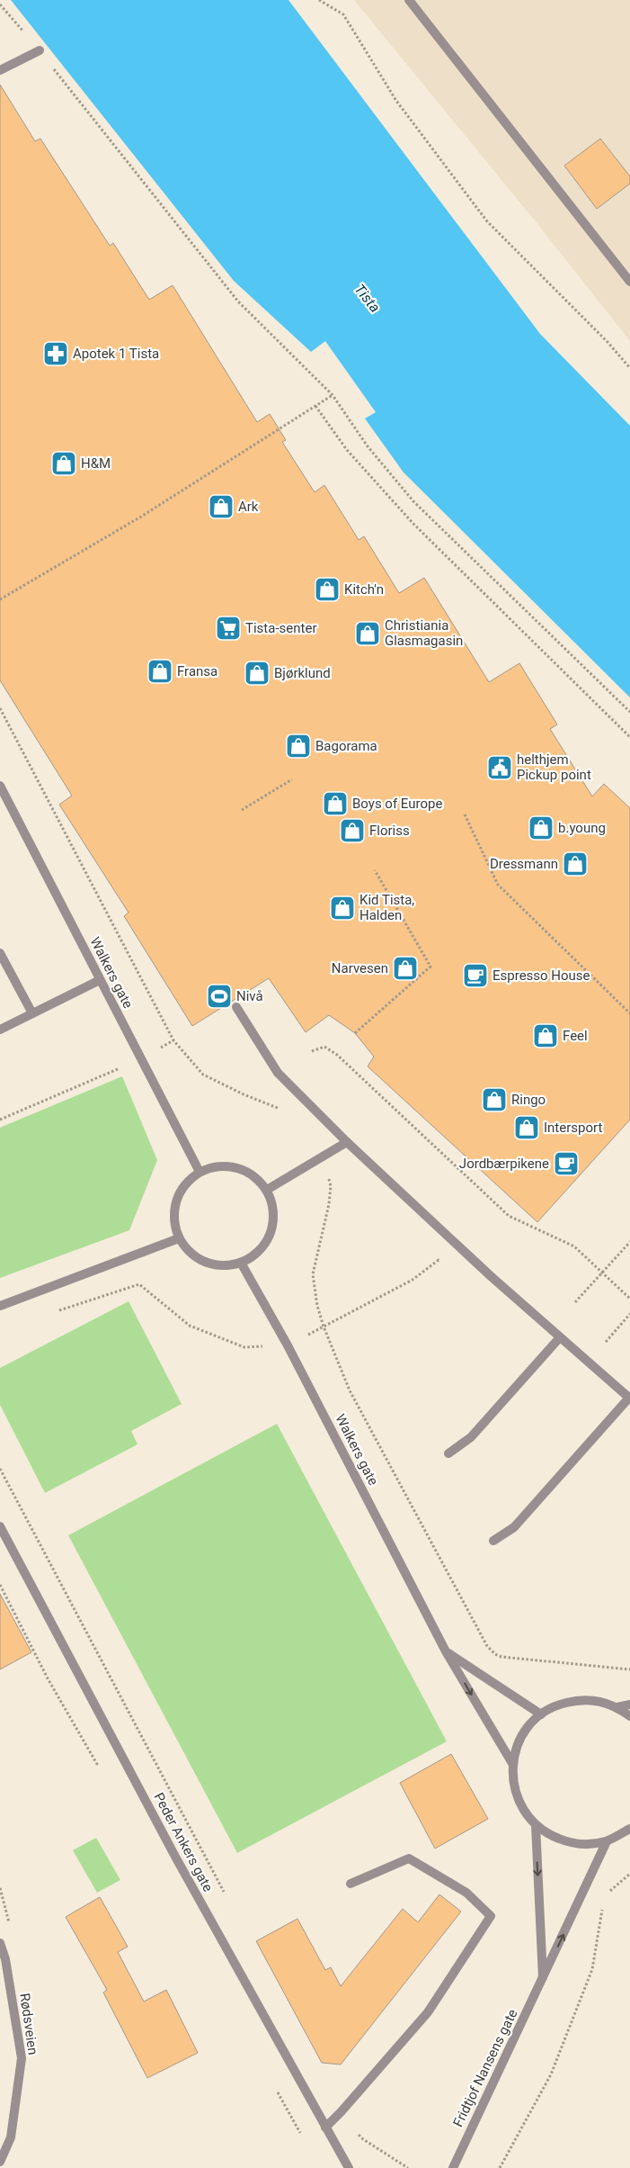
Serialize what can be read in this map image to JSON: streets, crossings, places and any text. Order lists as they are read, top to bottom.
{
  "streets": {
    "street": [
      "Walkers gate",
      "Peder Ankers gate",
      "Rødsveien",
      "Fridtjof Nansens gate"
    ]
  },
  "water": ["Tista"],
  "places": {
    "pharmacy": ["Apotek 1 Tista"],
    "shop": [
      "H&M",
      "Ark",
      "Kitch'n",
      "Christiania Glasmagasin",
      "Fransa",
      "Bjørklund",
      "Bagorama",
      "Boys of Europe",
      "b.young",
      "Floriss",
      "Dressmann",
      "Kid Tista, Halden",
      "Narvesen",
      "Feel",
      "Ringo",
      "Intersport"
    ],
    "supermarket": ["Tista-senter"],
    "public building": ["helthjem Pickup point"],
    "cafe": ["Espresso House", "Jordbærpikene"],
    "sports": ["Nivå"]
  }
}
